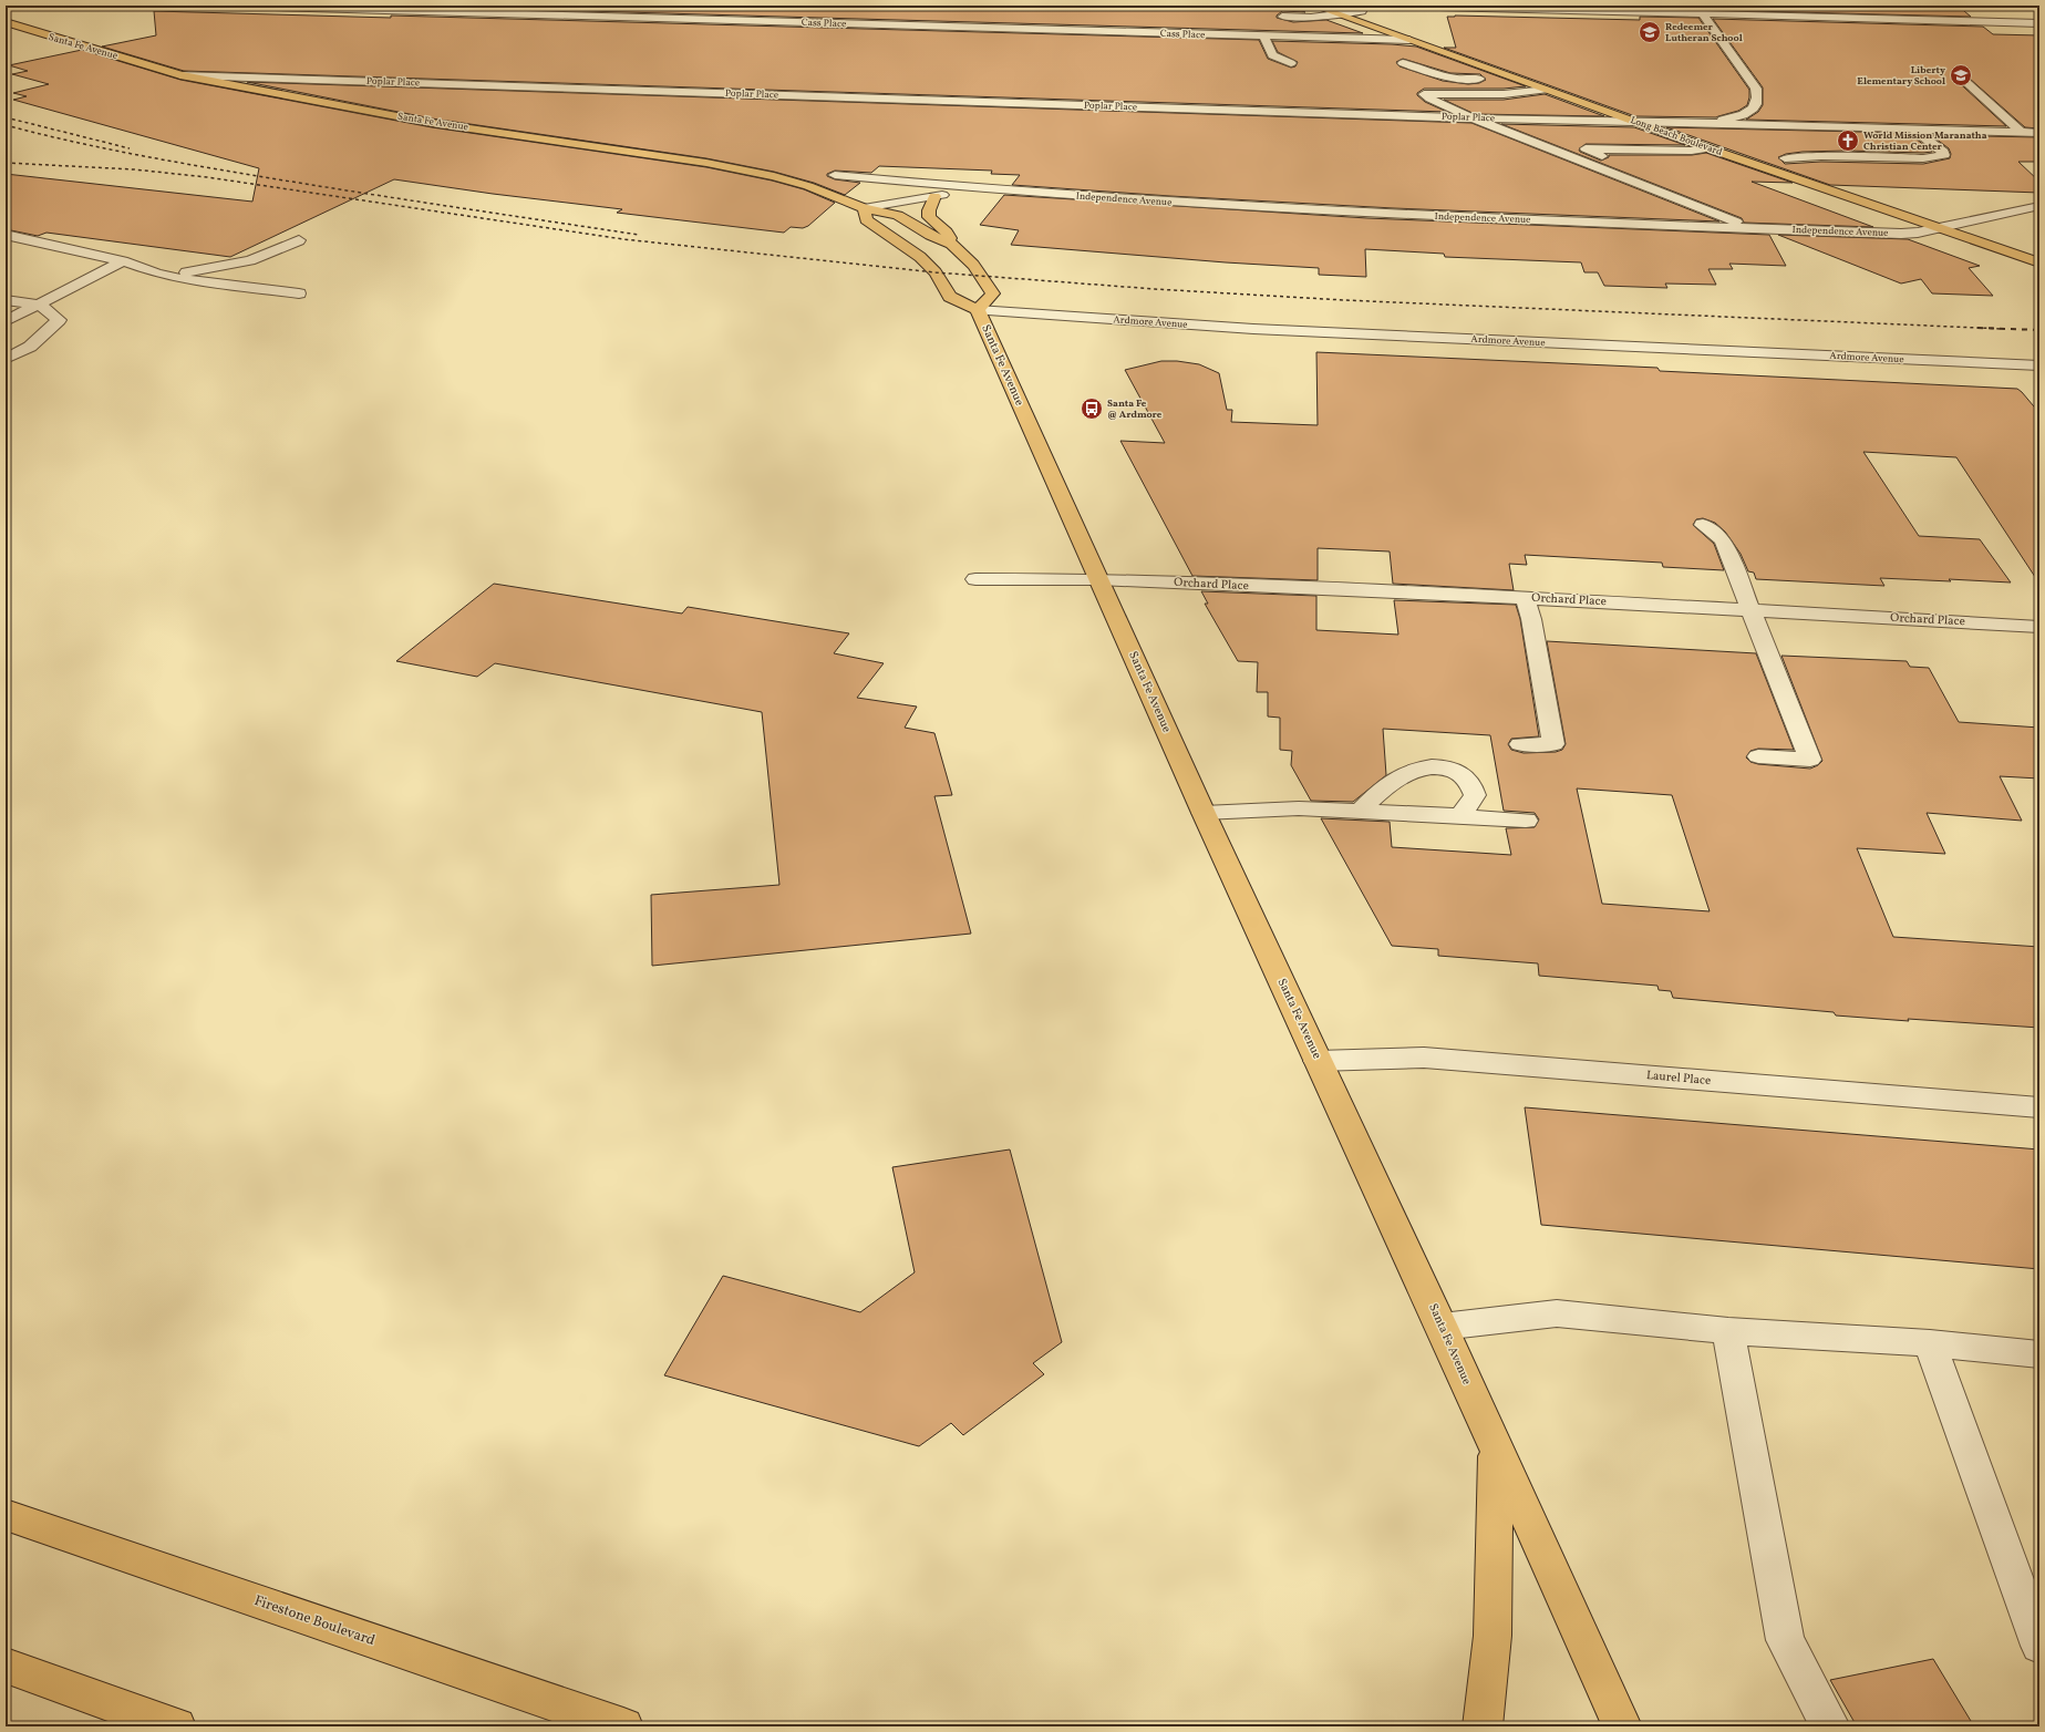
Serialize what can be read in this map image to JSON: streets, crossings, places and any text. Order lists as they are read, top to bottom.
{
  "streets": {
    "main road": ["Santa Fe Avenue", "Long Beach Boulevard", "Firestone Boulevard"],
    "street": [
      "Cass Place",
      "Poplar Place",
      "Independence Avenue",
      "Ardmore Avenue",
      "Orchard Place",
      "Laurel Place"
    ]
  },
  "crossings": [
    ["Cass Place", "Long Beach Boulevard"],
    ["Santa Fe Avenue", "Poplar Place"],
    ["Santa Fe Avenue", "Independence Avenue"],
    ["Santa Fe Avenue", "Ardmore Avenue"],
    ["Santa Fe Avenue", "Orchard Place"],
    ["Santa Fe Avenue", "Laurel Place"],
    ["Poplar Place", "Long Beach Boulevard"],
    ["Long Beach Boulevard", "Independence Avenue"]
  ],
  "places": {
    "school or university": ["Redeemer Lutheran School", "Liberty Elementary School"],
    "church": ["World Mission Maranatha Christian Center"],
    "bus stop": ["Santa Fe @ Ardmore"]
  }
}
